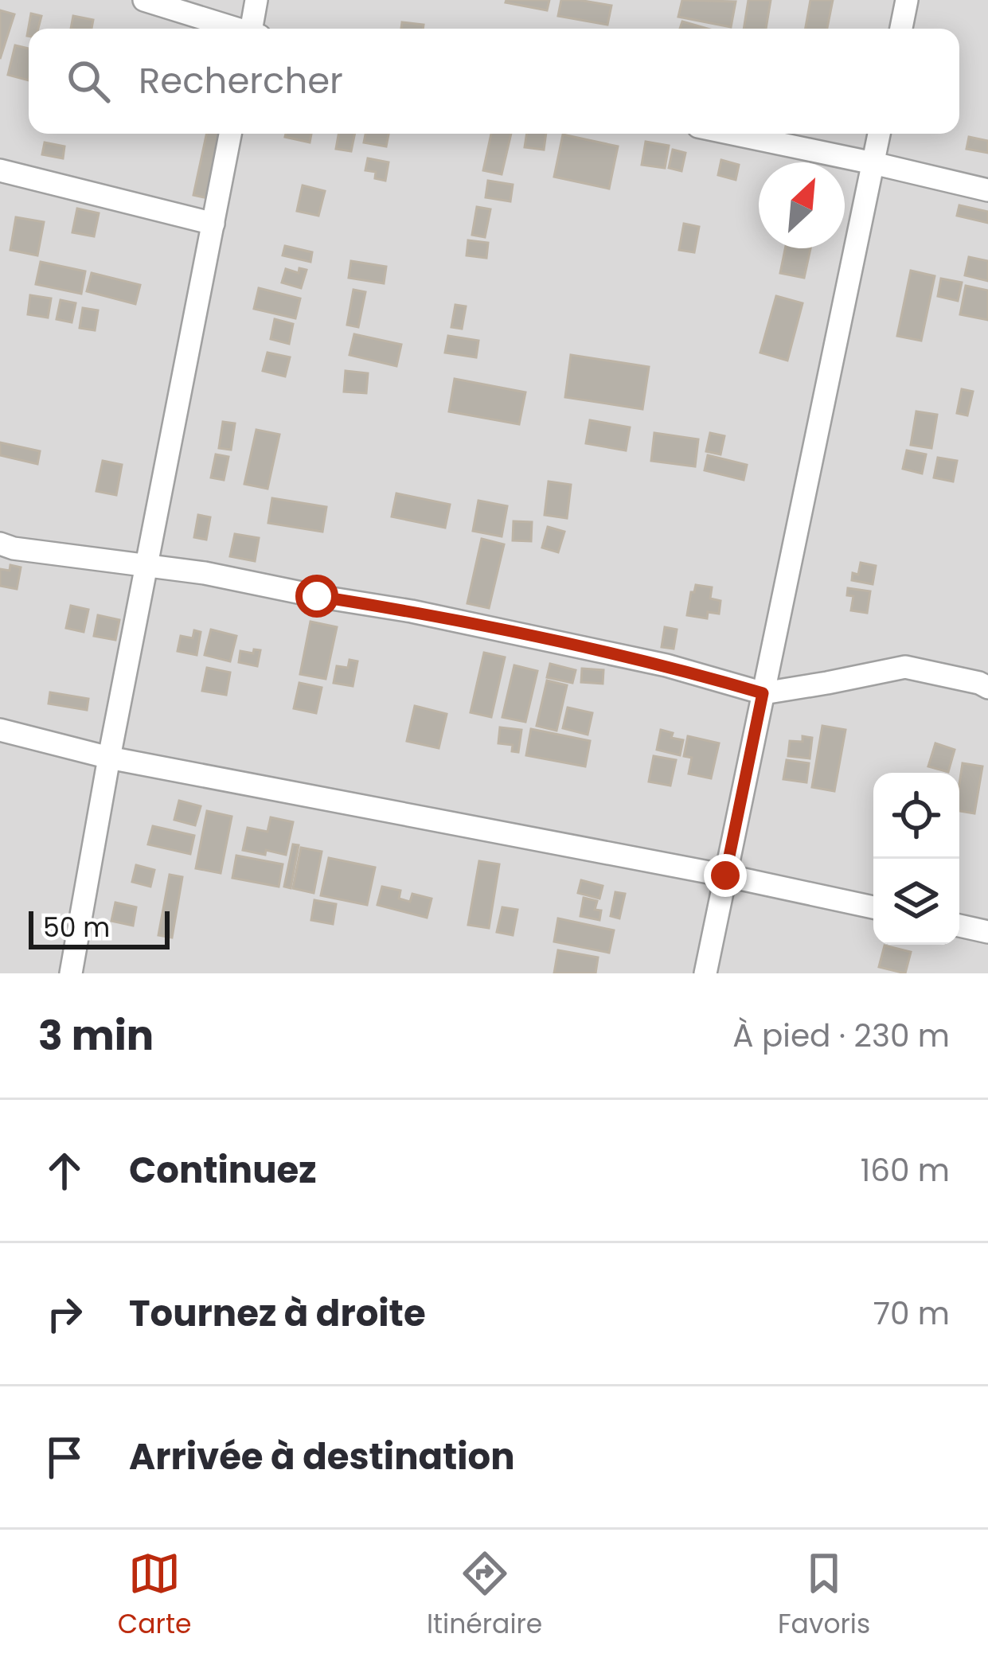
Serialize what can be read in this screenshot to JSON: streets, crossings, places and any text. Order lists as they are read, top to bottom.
{
  "scale_bar": "50 m",
  "north": "top right",
  "page": {
    "search": "Rechercher",
    "scale": "50 m",
    "heading": ["3 min", "À pied · 230 m"],
    "list": [
      ["Continuez", "160 m"],
      ["Tournez à droite", "70 m"],
      "Arrivée à destination"
    ],
    "nav": ["Carte", "Itinéraire", "Favoris"]
  }
}
